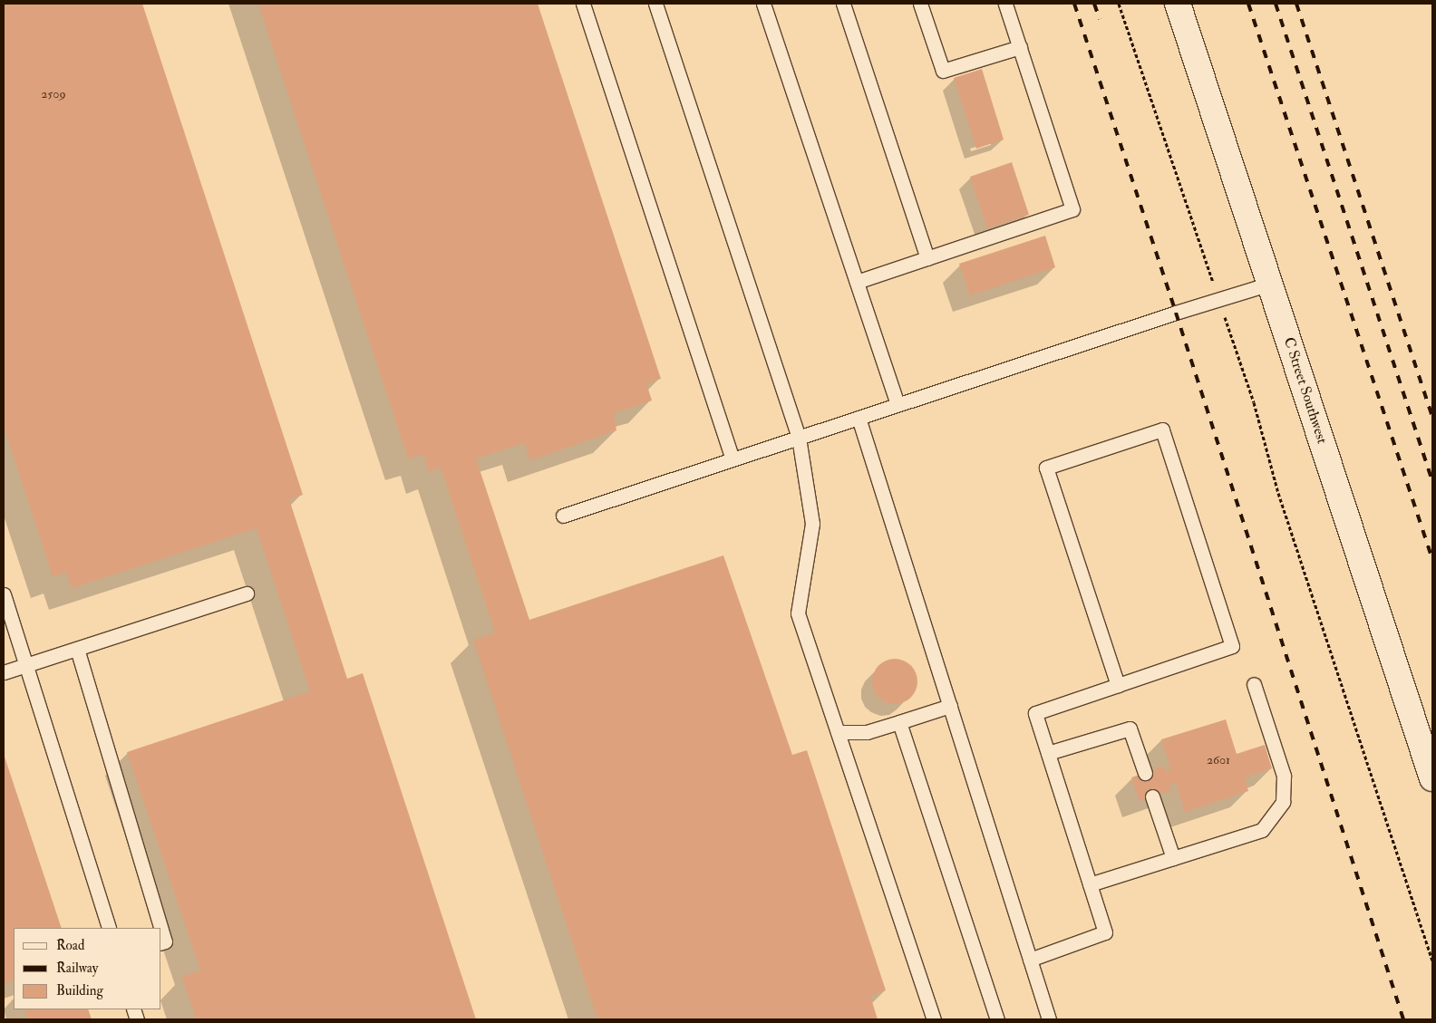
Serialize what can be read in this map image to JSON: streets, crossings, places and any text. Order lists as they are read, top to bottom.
{
  "streets": {
    "main road": ["C Street Southwest"]
  },
  "house_numbers": ["2509", "2601"],
  "legend": ["Road", "Railway", "Building"]
}
